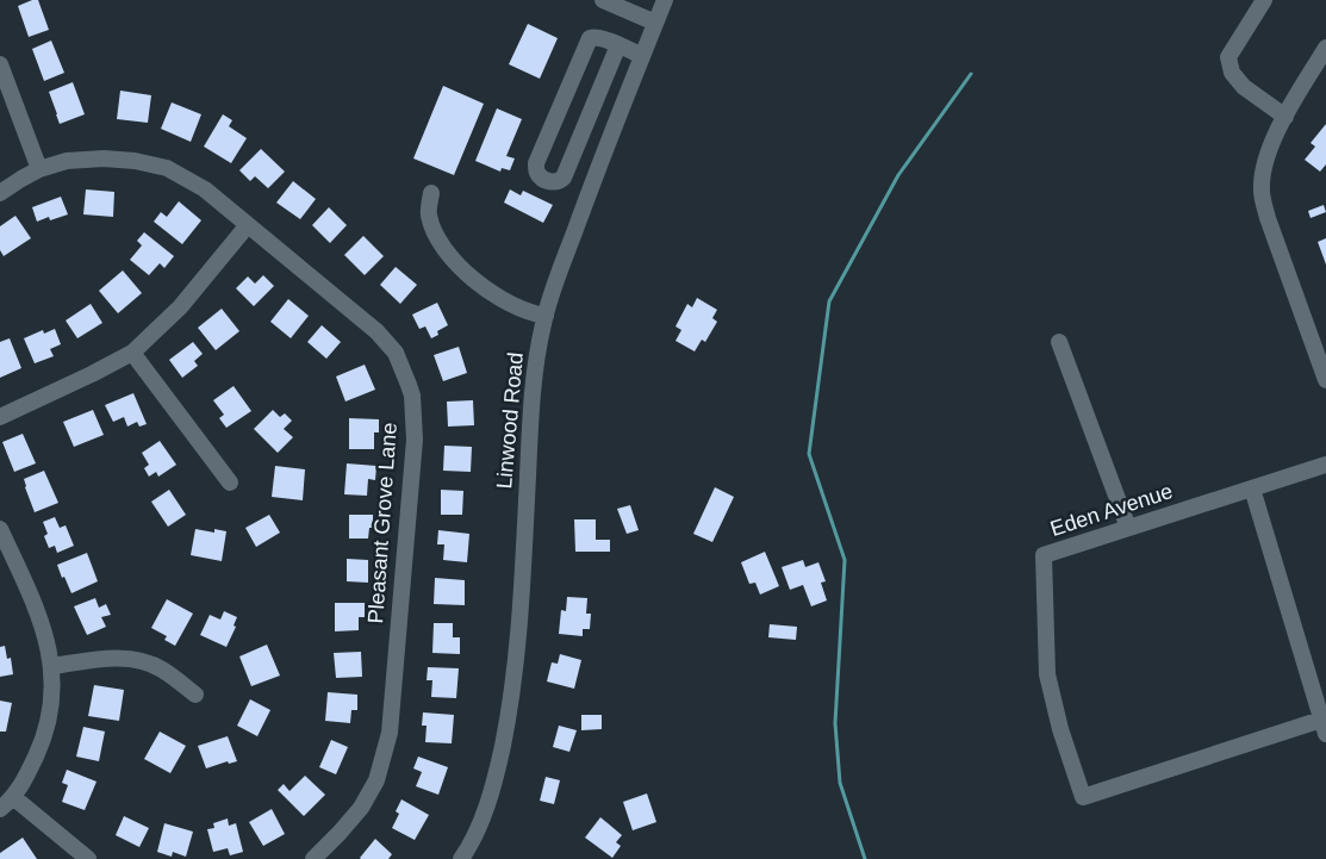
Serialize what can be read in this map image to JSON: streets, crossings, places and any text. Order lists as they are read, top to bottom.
{
  "streets": {
    "street": ["Linwood Road", "Eden Avenue", "Pleasant Grove Lane"]
  }
}
